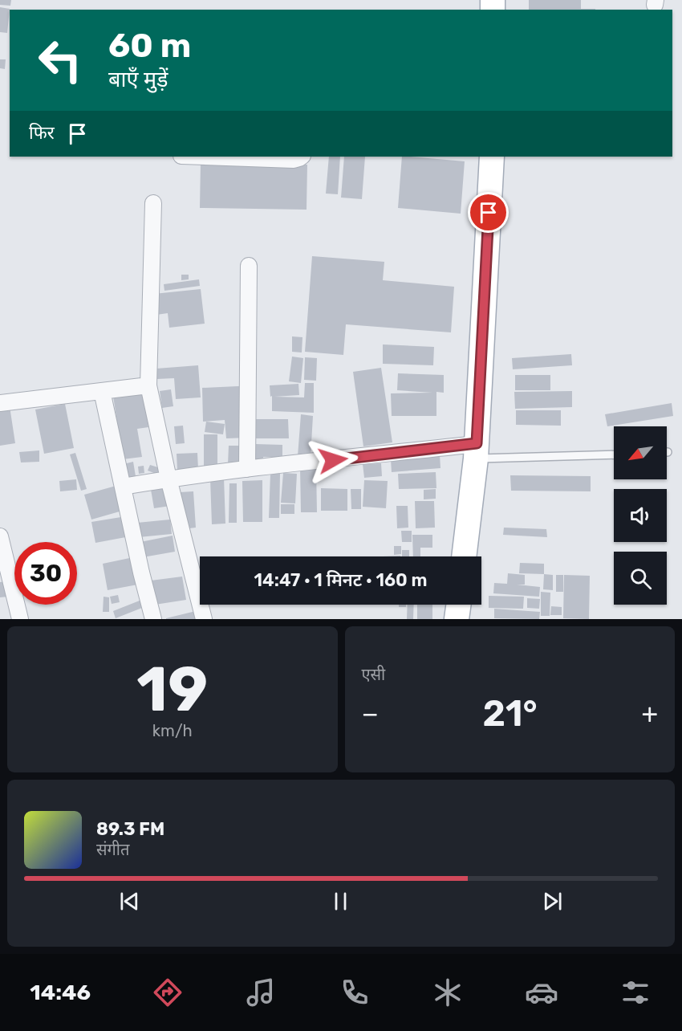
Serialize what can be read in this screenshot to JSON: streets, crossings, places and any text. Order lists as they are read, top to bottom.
{
  "north": "bottom left",
  "page": {
    "turn": ["60 m", "बाएँ मुड़ें"],
    "then": "फिर",
    "limit": "30",
    "trip": "14:47 · 1 मिनट · 160 m",
    "tile": [
      ["19", "km/h"],
      "एसी"
    ],
    "heat": ["−", "21°", "+"],
    "song": ["89.3 FM", "संगीत"],
    "tabs": "14:46"
  }
}
